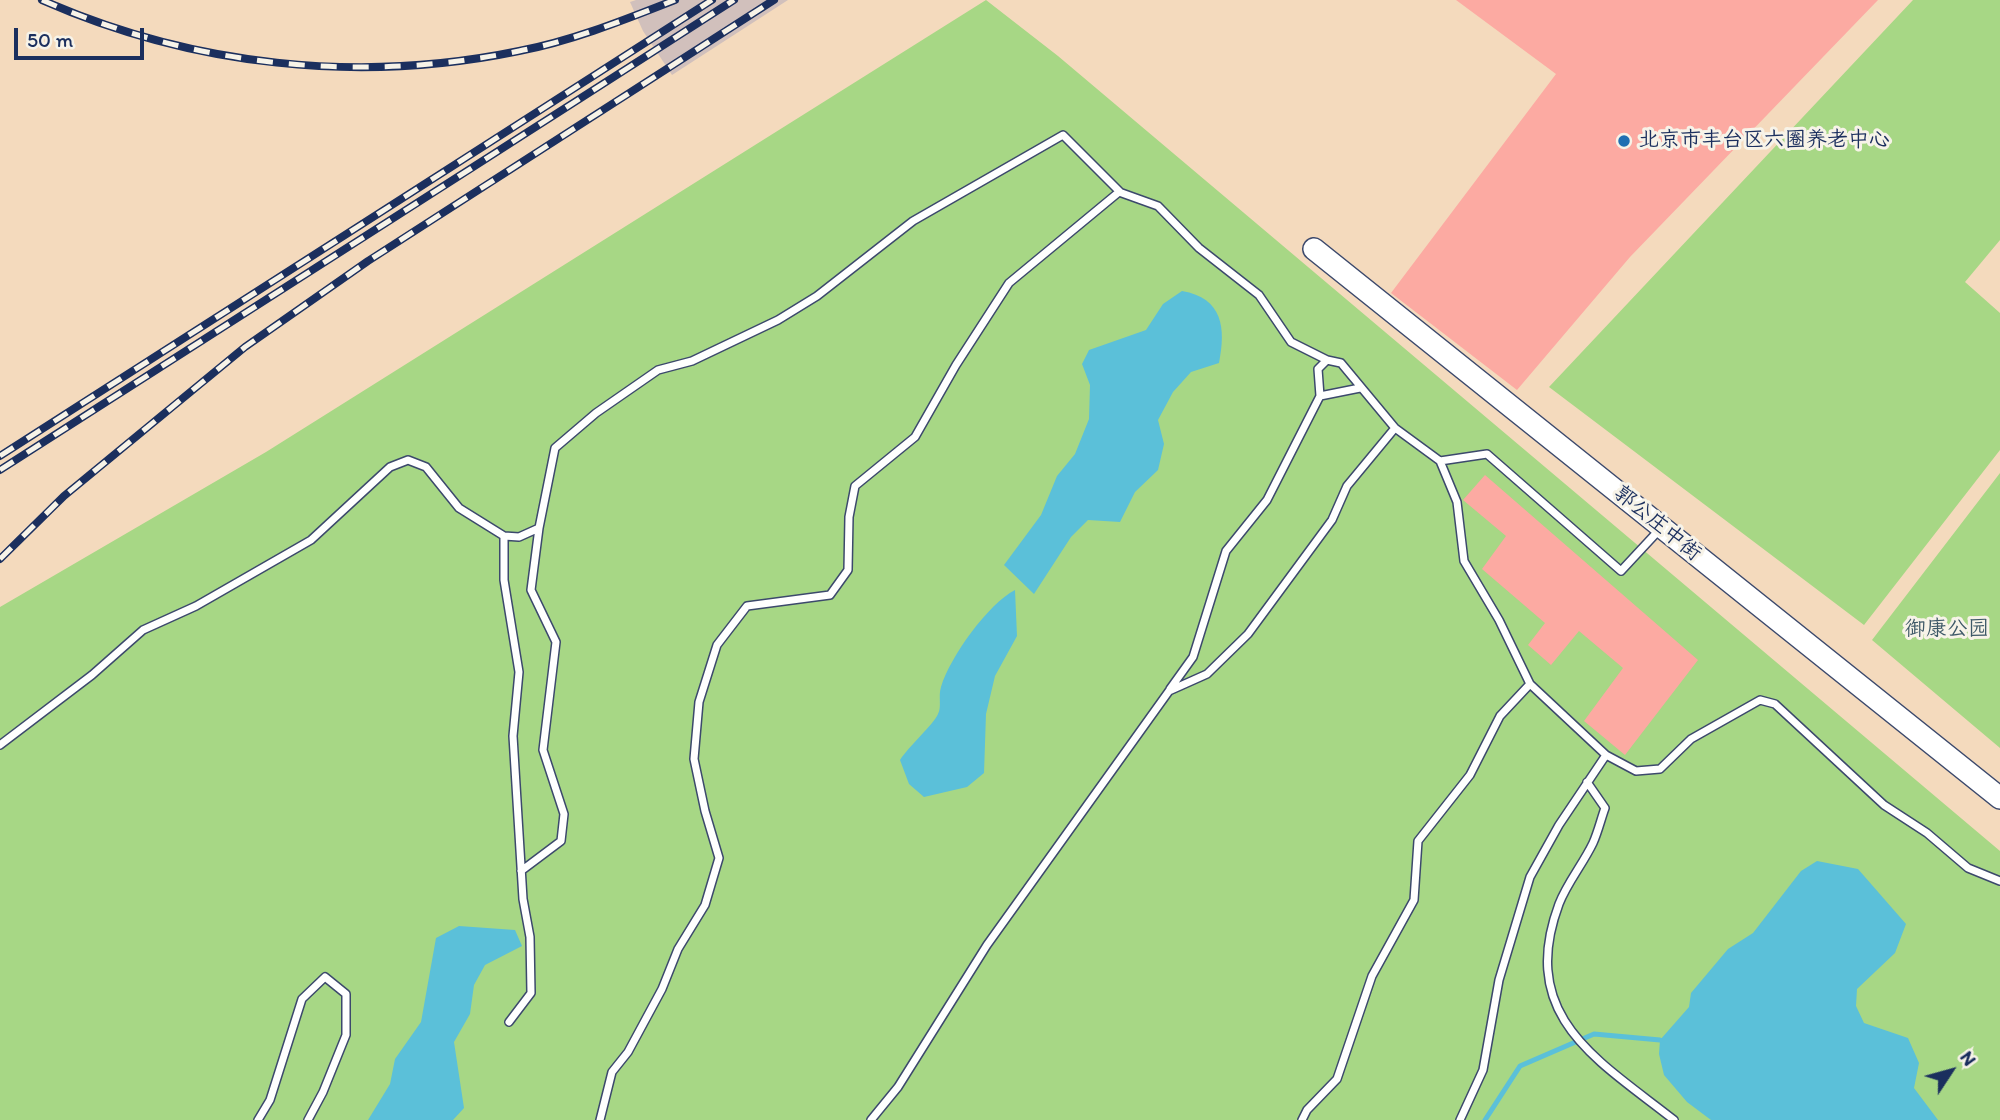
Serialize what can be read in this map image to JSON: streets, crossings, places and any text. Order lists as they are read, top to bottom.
{
  "streets": {
    "street": ["郭公庄中街"]
  },
  "parks": ["御康公园"],
  "places": ["北京市丰台区六圈养老中心"],
  "scale_bar": "50 m",
  "north": "top right"
}
